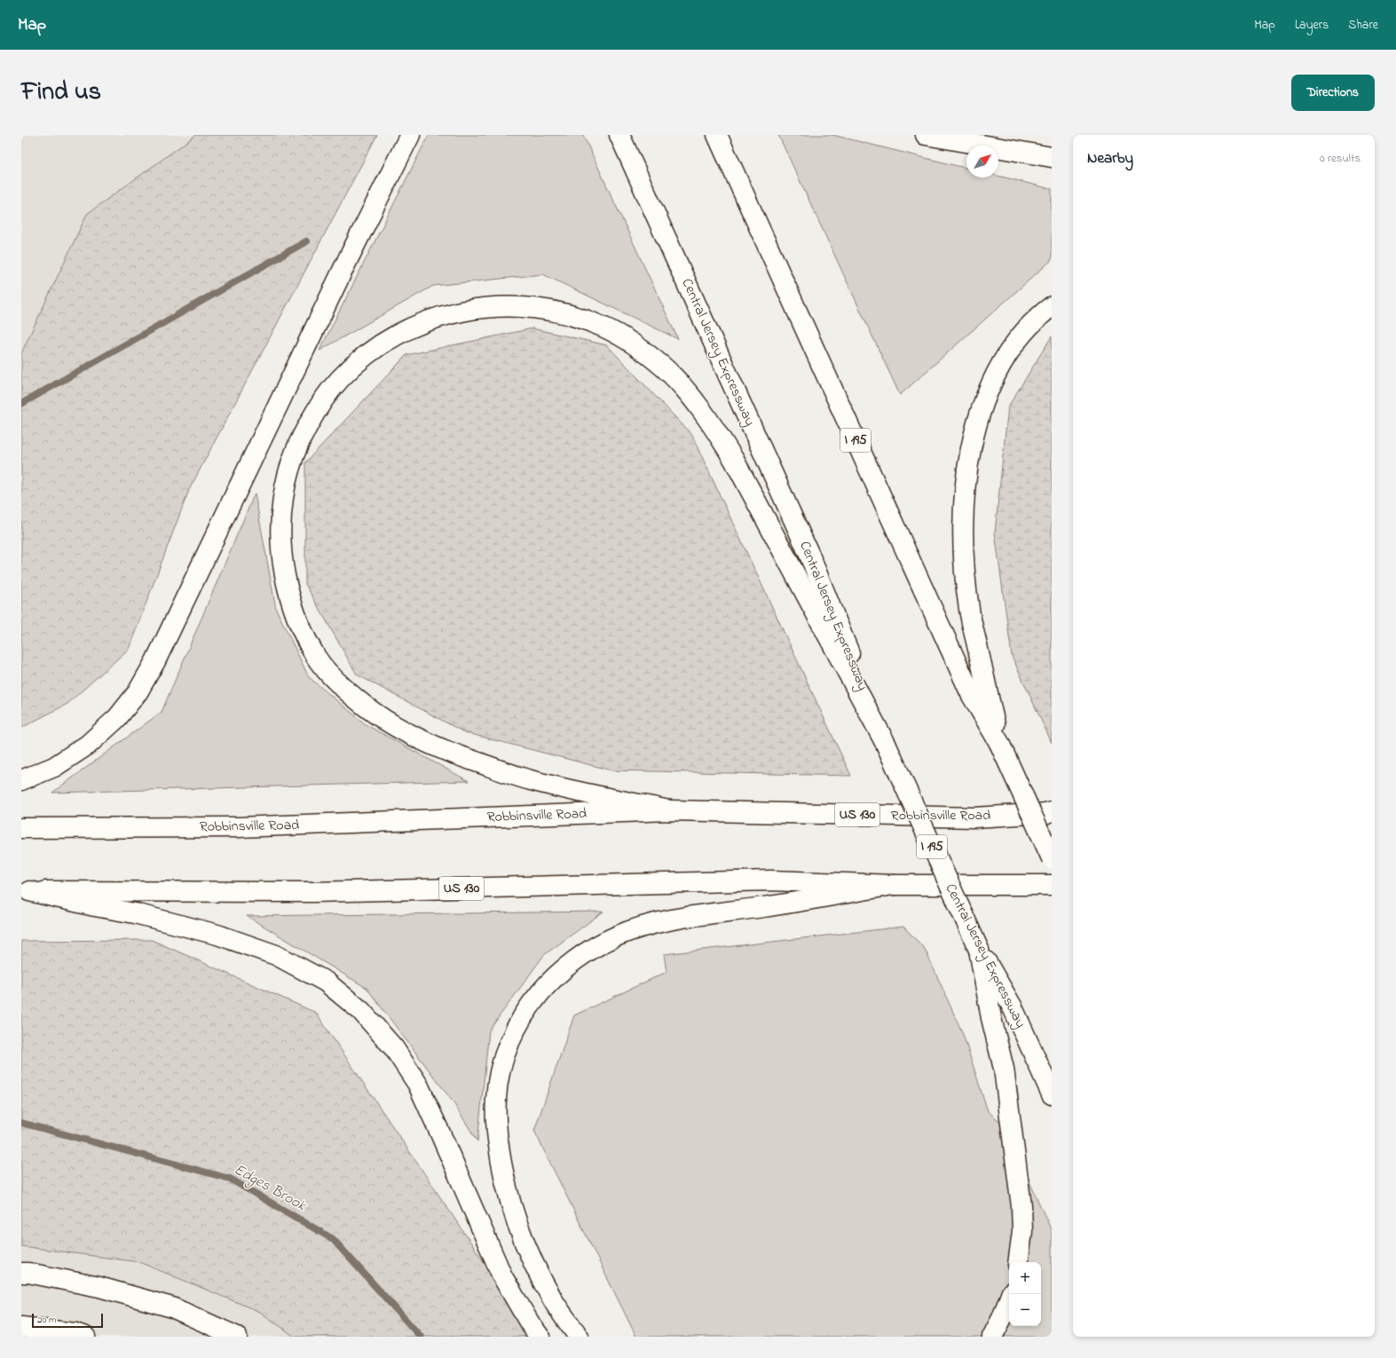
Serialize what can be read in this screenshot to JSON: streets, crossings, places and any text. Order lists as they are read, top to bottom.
{
  "streets": {
    "main road": [
      "Central Jersey Expressway",
      "I 195",
      "US 130",
      "Robbinsville Road"
    ]
  },
  "water": ["Edges Brook"],
  "scale_bar": "20 m",
  "north": "top right",
  "page": {
    "header": "Map",
    "nav": ["Map", "Layers", "Share"],
    "title": "Find us",
    "buttons": "Directions",
    "heading": ["Nearby", "0 results"],
    "map_buttons": ["+", "−"],
    "scale": "20 m"
  }
}
